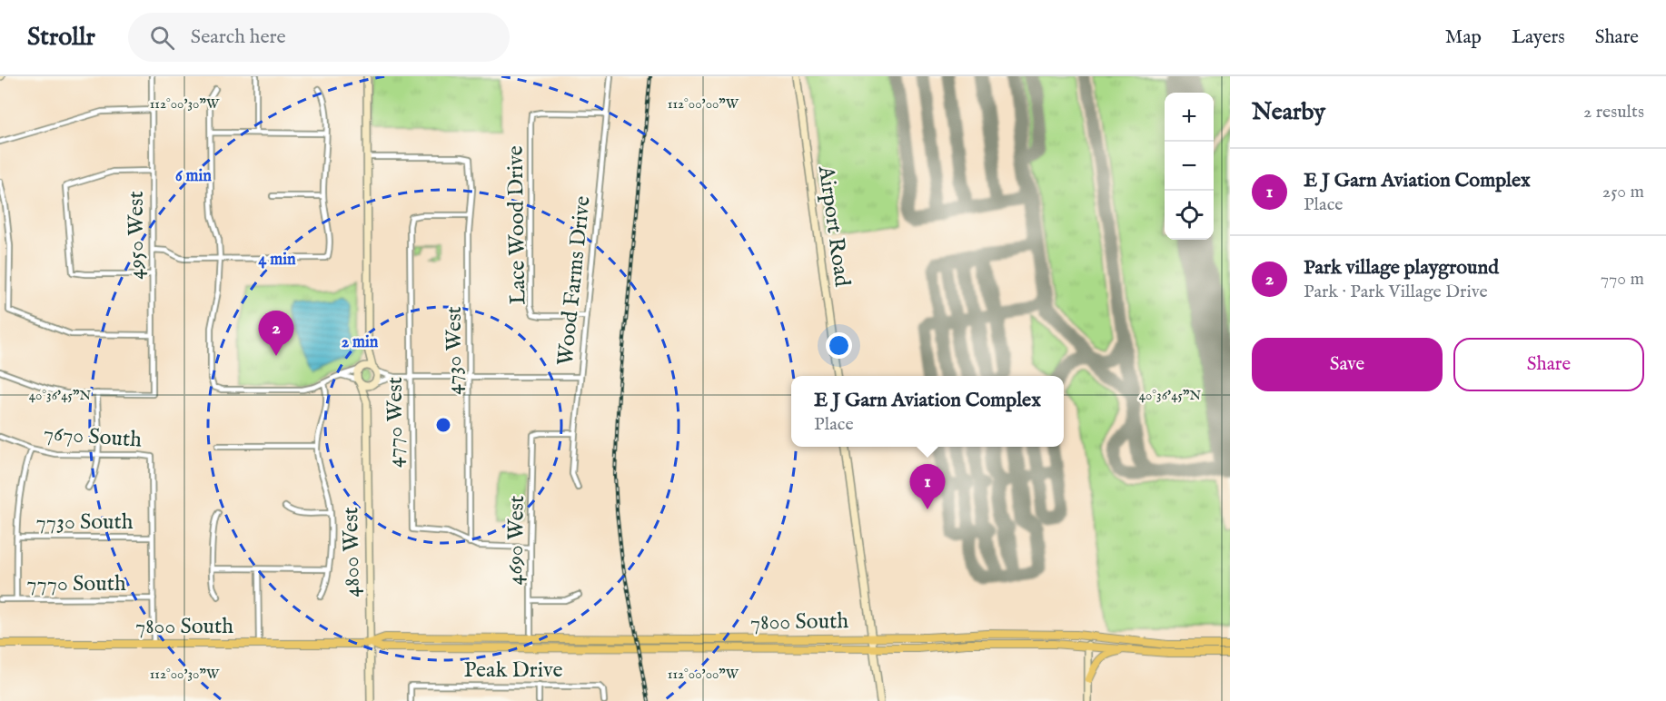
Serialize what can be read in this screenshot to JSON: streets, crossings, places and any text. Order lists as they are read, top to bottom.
{
  "streets": {
    "main road": ["Airport Road", "4800 West", "7800 South"],
    "street": [
      "Lace Wood Drive",
      "4950 West",
      "Wood Farms Drive",
      "4730 West",
      "4770 West",
      "7670 South",
      "7730 South",
      "4690 West",
      "7770 South",
      "Peak Drive"
    ]
  },
  "crossings": [
    ["Lace Wood Drive", "Wood Farms Drive"],
    ["Wood Farms Drive", "4690 West"],
    ["4730 West", "4770 West"],
    ["4730 West", "4800 West"],
    ["7670 South", "7730 South"],
    ["4690 West", "7800 South"],
    ["4800 West", "7800 South"]
  ],
  "page": {
    "header": "Strollr",
    "search": "Search here",
    "nav": ["Map", "Layers", "Share"],
    "heading": ["Nearby", "2 results"],
    "map_buttons": ["+", "−"],
    "list": [
      {
        "mark": "1",
        "name": "E J Garn Aviation Complex",
        "note": "Place",
        "value": "250 m"
      },
      {
        "mark": "2",
        "name": "Park village playground",
        "note": "Park · Park Village Drive",
        "value": "770 m"
      }
    ],
    "pins": ["2", "1"],
    "buttons": ["Save", "Share"],
    "popup": ["E J Garn Aviation Complex", "Place"]
  },
  "coordinates": ["112°00'30\"W", "112°00'00\"W", "40°36'45\"N"],
  "rings": ["6 min", "4 min", "2 min"]
}
